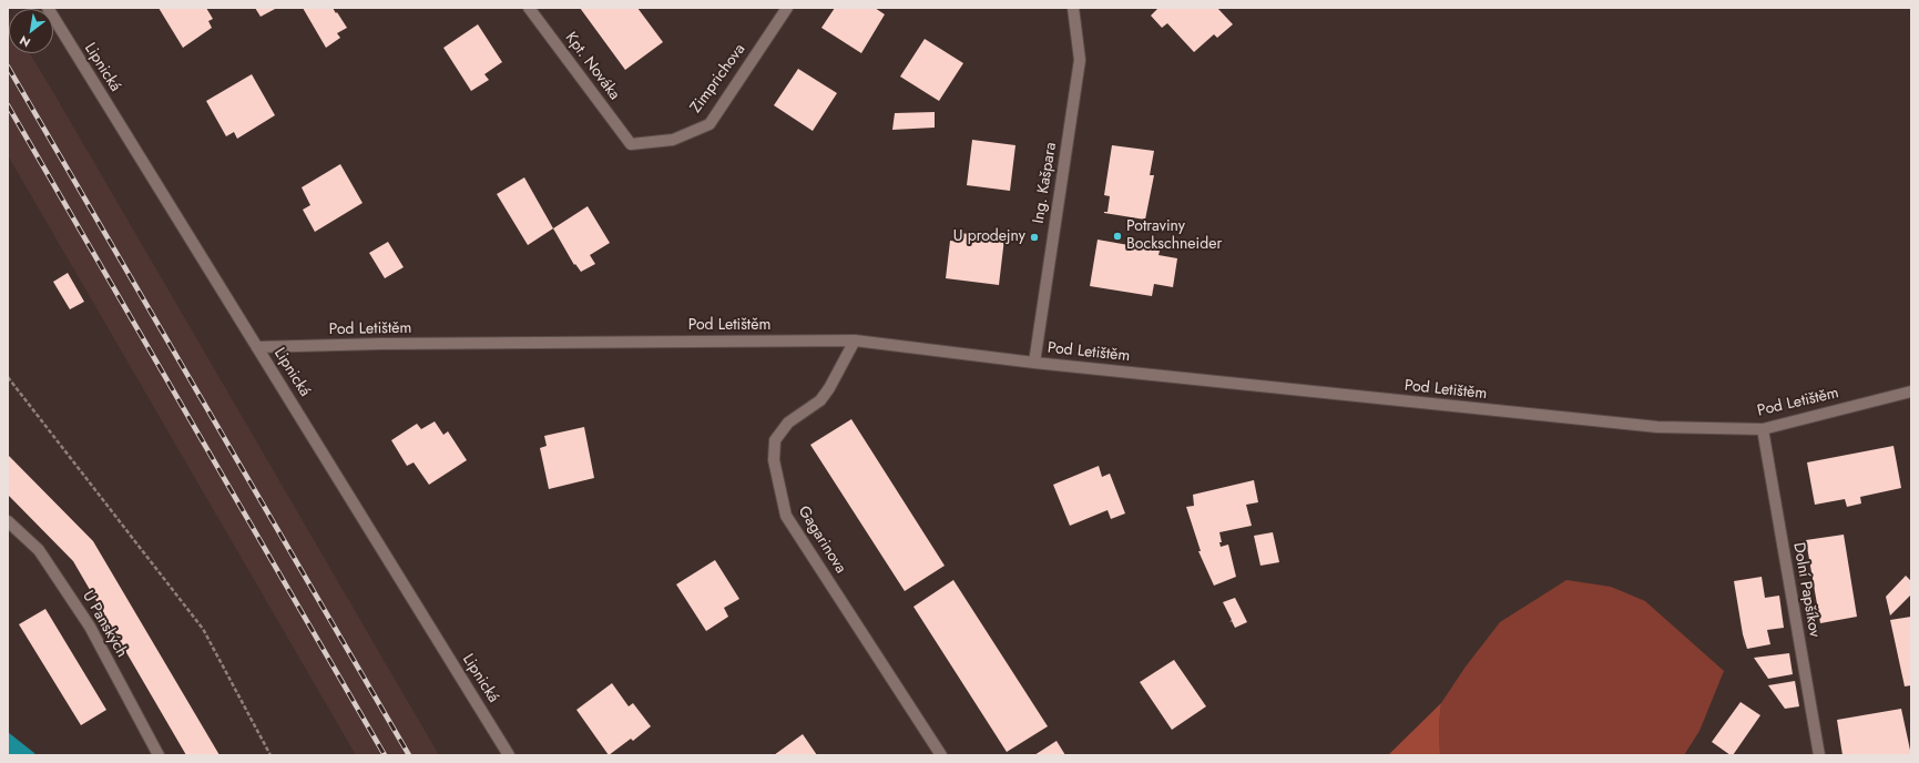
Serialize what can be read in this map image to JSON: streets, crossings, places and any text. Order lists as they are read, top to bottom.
{
  "streets": {
    "street": [
      "Kpt. Nováka",
      "Lipnická",
      "Zimprichova",
      "Ing. Kašpara",
      "Pod Letištěm",
      "Gagarinova",
      "Dolní Papšíkov",
      "U Panských"
    ]
  },
  "crossings": [
    ["Kpt. Nováka", "Zimprichova"],
    ["Lipnická", "Pod Letištěm"],
    ["Ing. Kašpara", "Pod Letištěm"],
    ["Pod Letištěm", "Gagarinova"],
    ["Pod Letištěm", "Dolní Papšíkov"]
  ],
  "places": ["Potraviny Bockschneider", "U prodejny"],
  "north": "bottom left"
}
